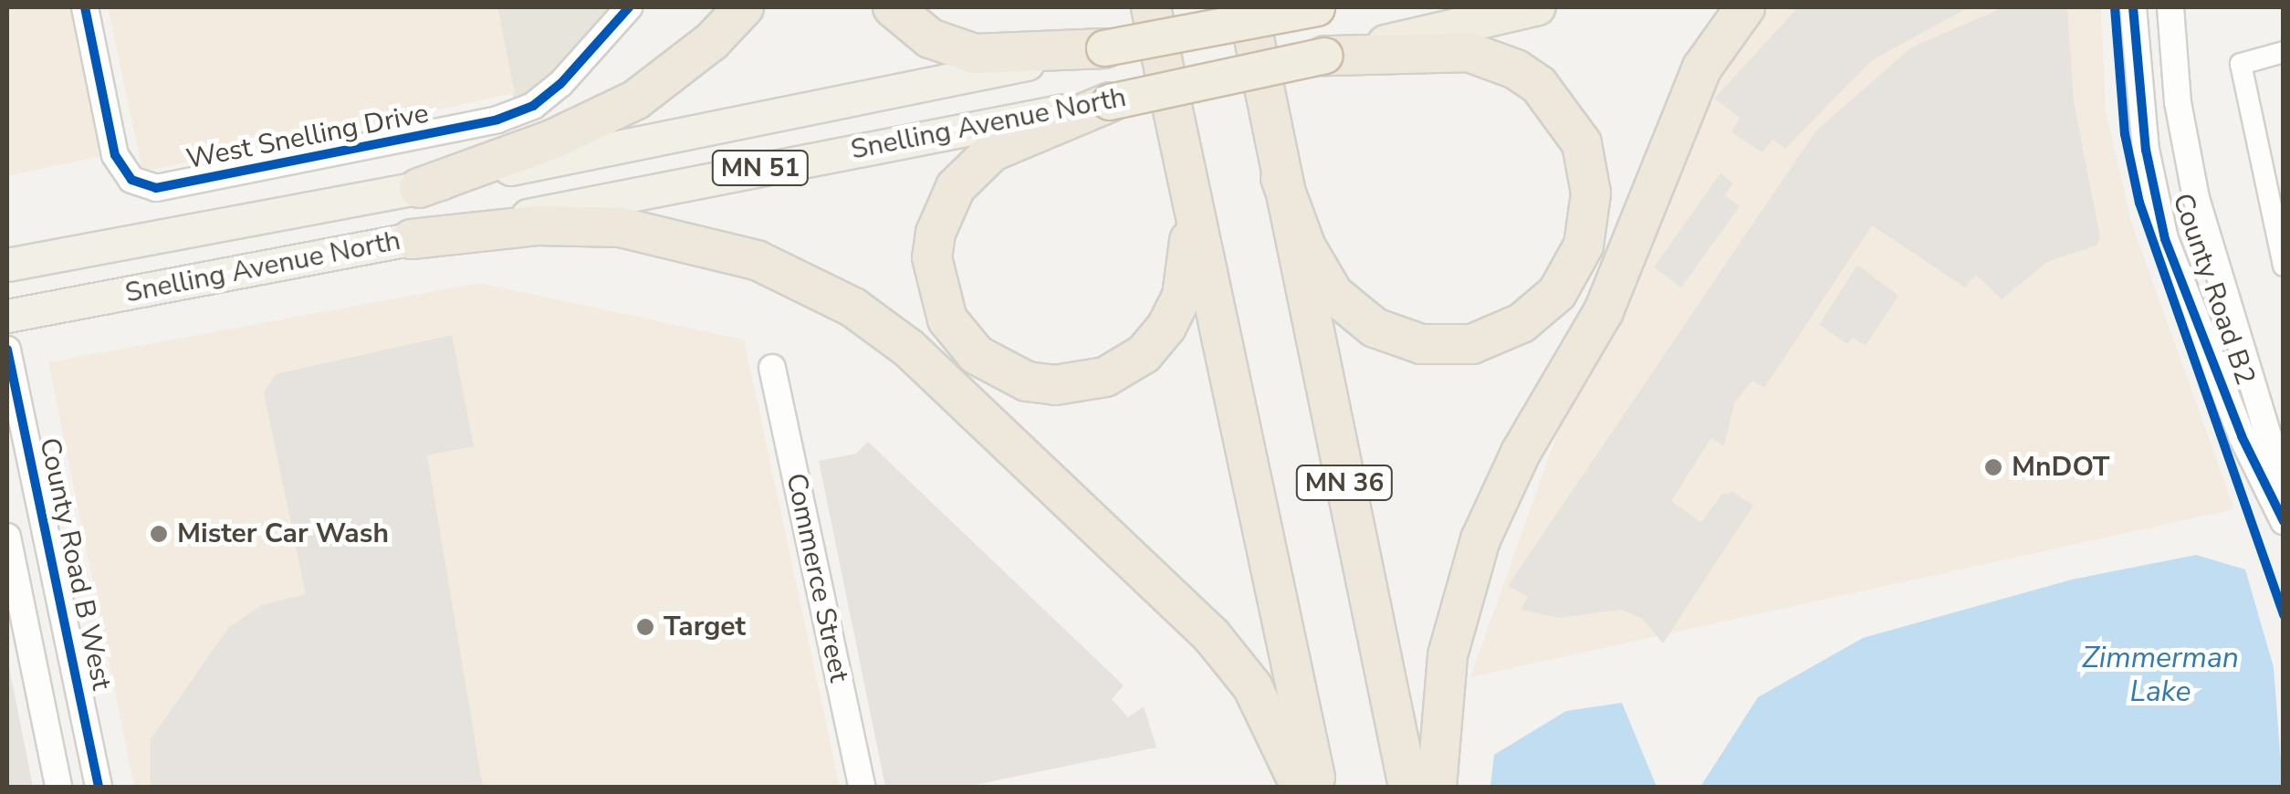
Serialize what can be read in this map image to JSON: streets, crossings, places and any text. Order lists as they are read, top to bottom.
{
  "streets": {
    "highway": ["Snelling Avenue North", "MN 51", "MN 36"],
    "street": [
      "West Snelling Drive",
      "County Road B2",
      "County Road B West",
      "Commerce Street"
    ]
  },
  "water": ["Zimmerman Lake"],
  "places": ["MnDOT", "Mister Car Wash", "Target"]
}
